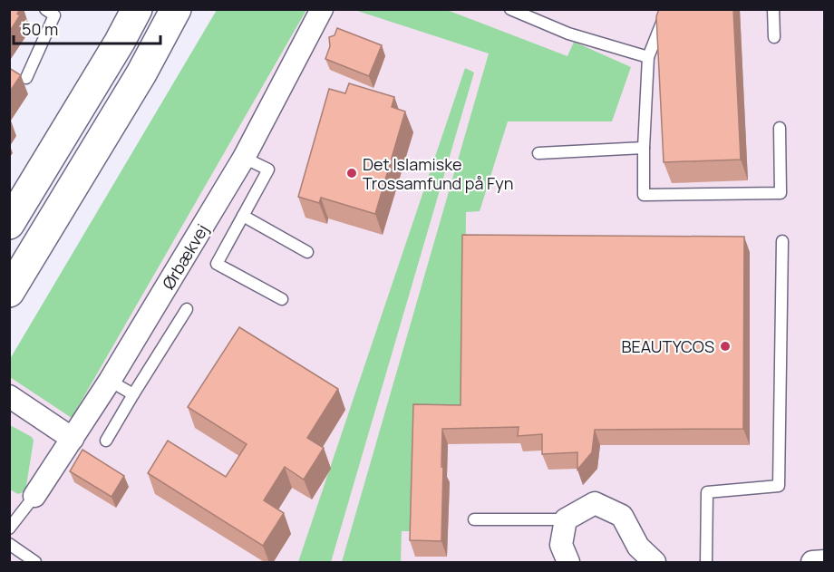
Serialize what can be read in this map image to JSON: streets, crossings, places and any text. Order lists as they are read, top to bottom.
{
  "streets": {
    "street": ["Ørbækvej"]
  },
  "places": ["Det Islamiske Trossamfund på Fyn", "BEAUTYCOS"],
  "scale_bar": "50 m"
}
